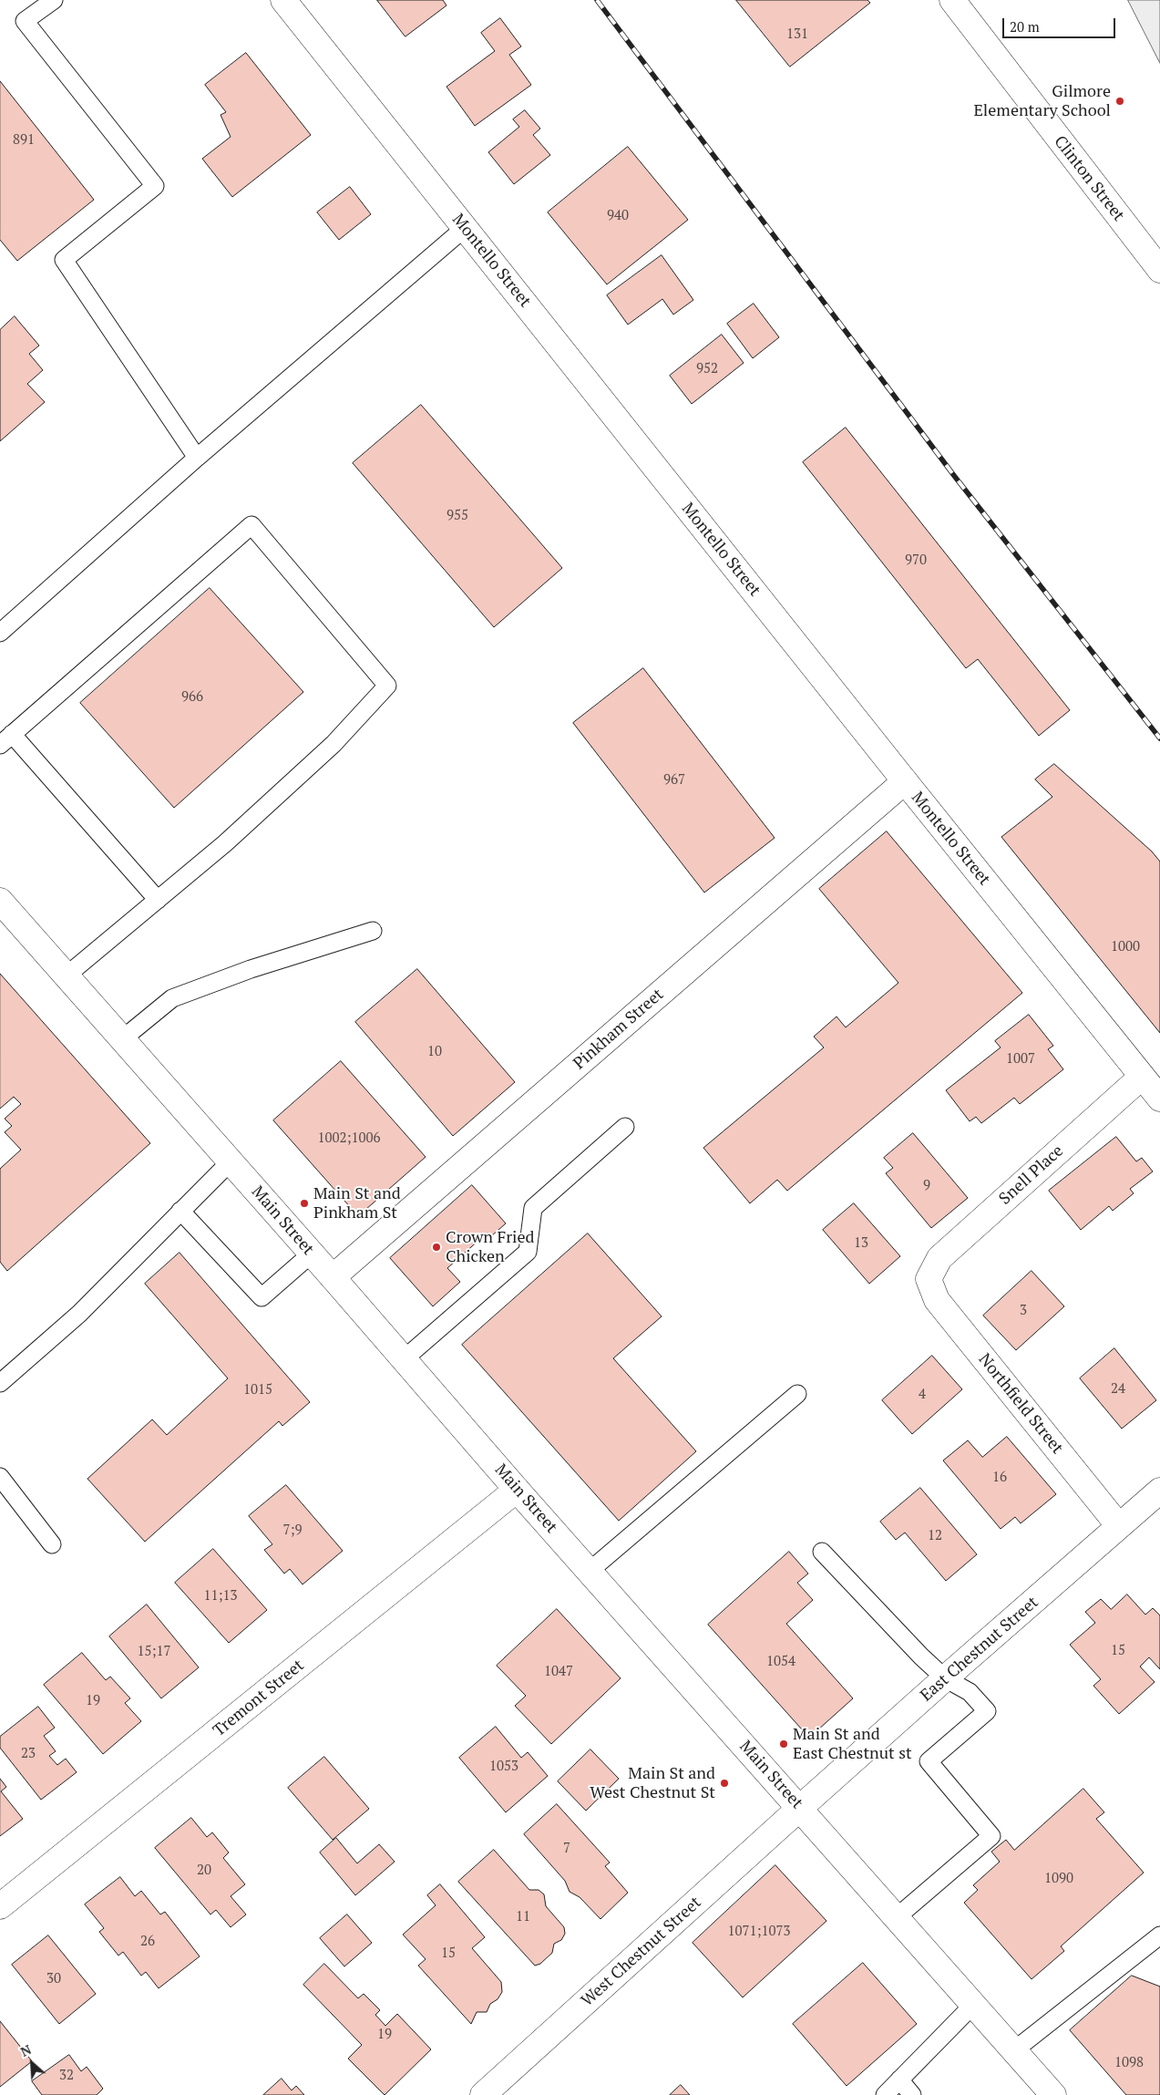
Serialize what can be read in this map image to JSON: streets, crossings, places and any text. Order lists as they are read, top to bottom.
{
  "streets": {
    "main road": [
      "Clinton Street",
      "Montello Street",
      "Pinkham Street",
      "Snell Place",
      "Main Street",
      "Northfield Street",
      "East Chestnut Street",
      "Tremont Street",
      "West Chestnut Street"
    ]
  },
  "crossings": [
    ["Montello Street", "Pinkham Street"],
    ["Montello Street", "Snell Place"],
    ["Pinkham Street", "Main Street"],
    ["Snell Place", "Northfield Street"],
    ["Main Street", "East Chestnut Street"],
    ["Main Street", "Tremont Street"],
    ["Main Street", "West Chestnut Street"],
    ["Northfield Street", "East Chestnut Street"],
    ["East Chestnut Street", "West Chestnut Street"]
  ],
  "places": [
    "Gilmore Elementary School",
    "Main St and Pinkham St",
    "Crown Fried Chicken",
    "Main St and East Chestnut st",
    "Main St and West Chestnut St"
  ],
  "house_numbers": [
    "131",
    "891",
    "940",
    "952",
    "955",
    "970",
    "966",
    "967",
    "1000",
    "10",
    "1007",
    "1002;1006",
    "9",
    "13",
    "3",
    "24",
    "1015",
    "4",
    "16",
    "7;9",
    "12",
    "11;13",
    "15",
    "15;17",
    "1054",
    "1047",
    "19",
    "23",
    "1053",
    "7",
    "20",
    "1090",
    "11",
    "1071;1073",
    "26",
    "15",
    "30",
    "19",
    "1098",
    "32"
  ],
  "scale_bar": "20 m",
  "north": "top left"
}
